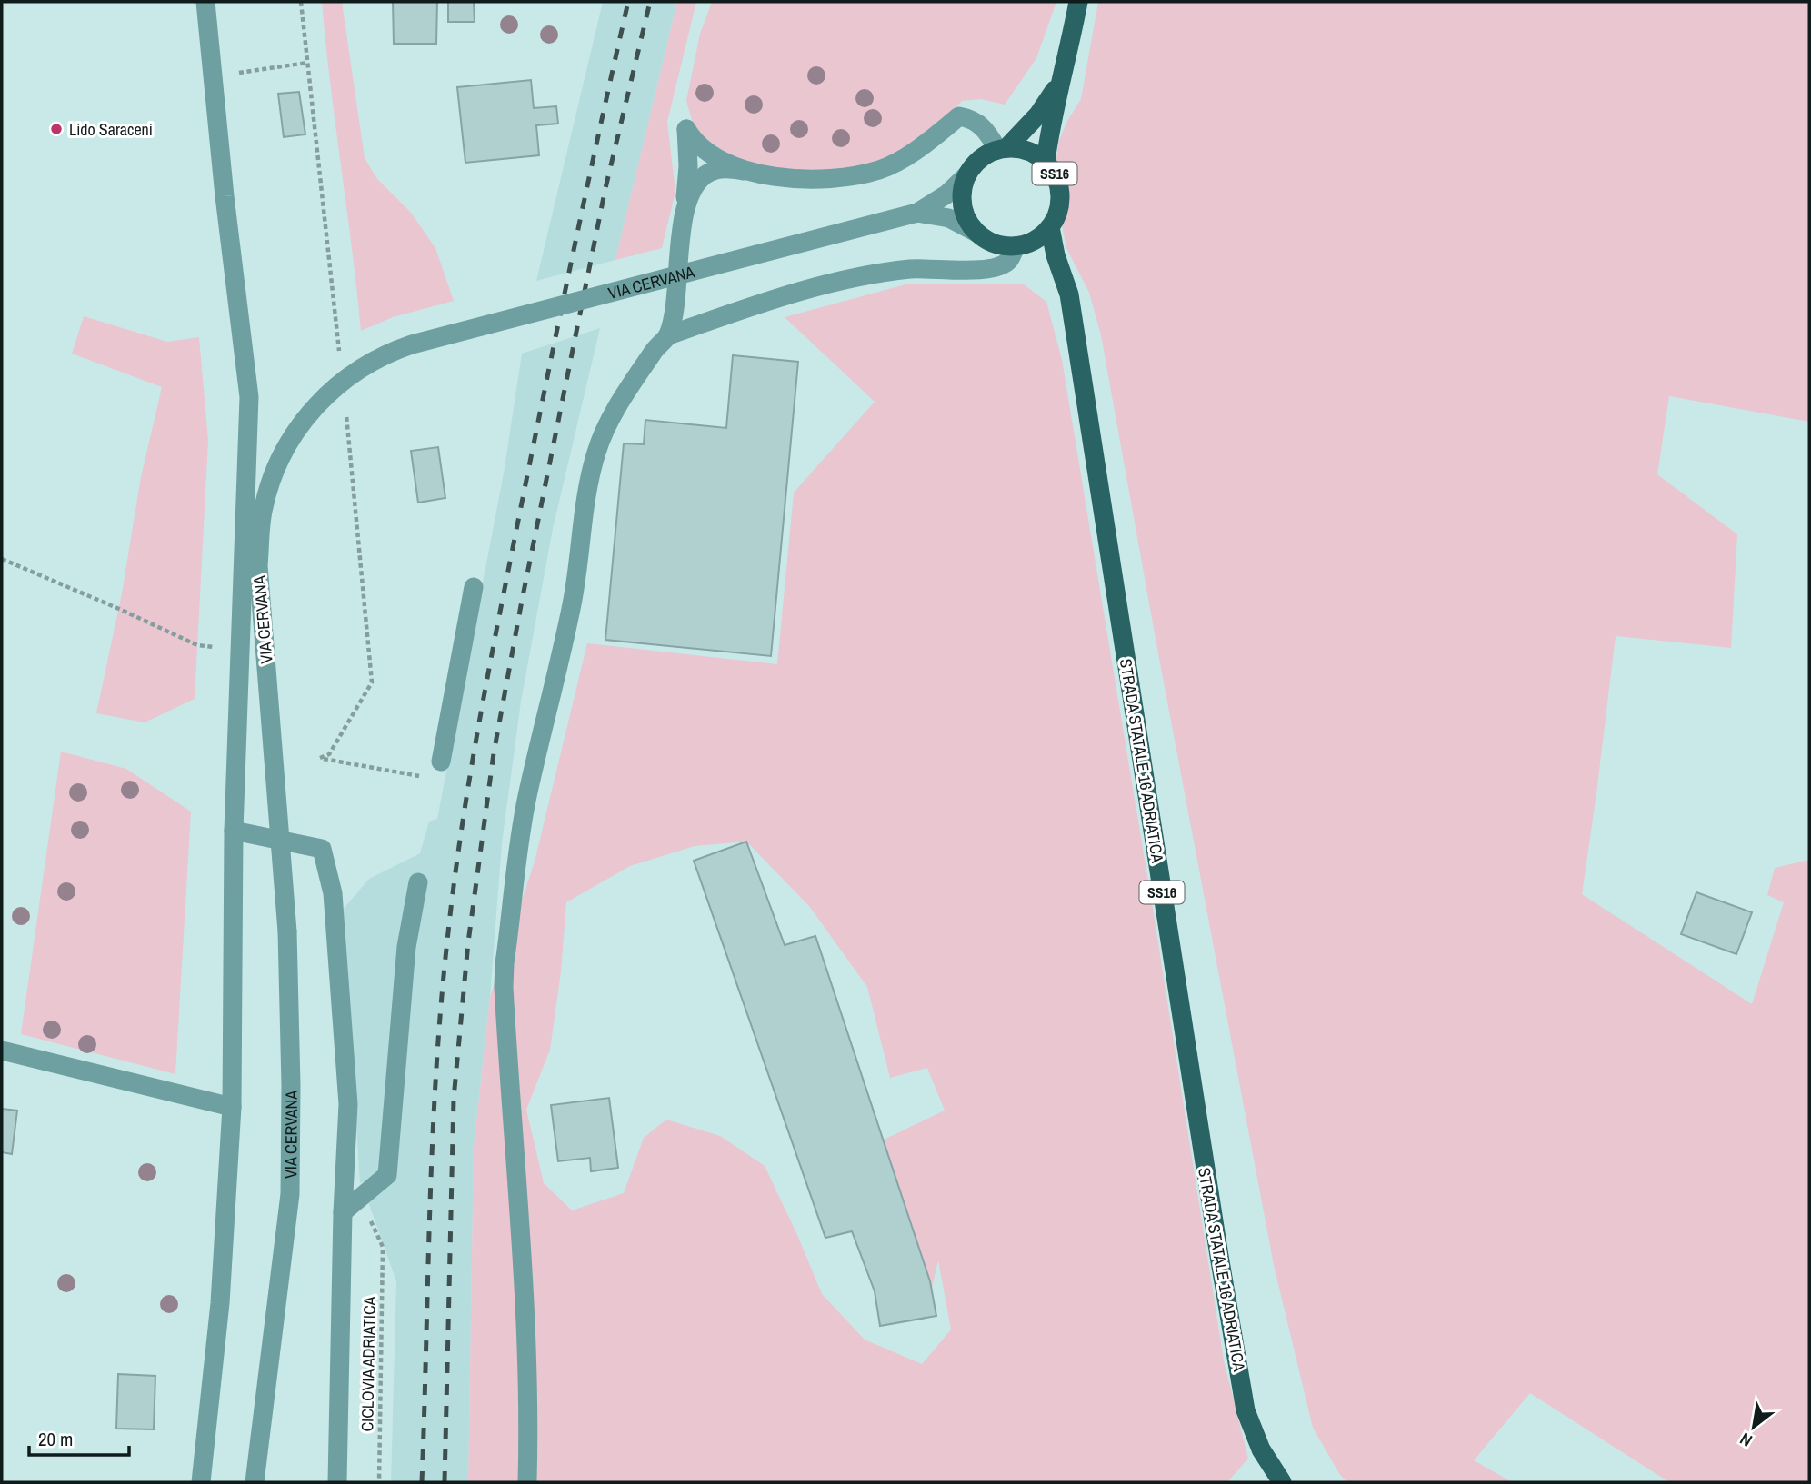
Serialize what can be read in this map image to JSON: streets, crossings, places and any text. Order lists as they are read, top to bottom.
{
  "streets": {
    "main road": ["SS16", "STRADA STATALE 16 ADRIATICA"],
    "street": ["VIA CERVANA"],
    "path": ["CICLOVIA ADRIATICA"]
  },
  "crossings": [
    ["SS16", "VIA CERVANA"],
    ["SS16", "STRADA STATALE 16 ADRIATICA"]
  ],
  "places": ["Lido Saraceni"],
  "scale_bar": "20 m",
  "north": "bottom left"
}
